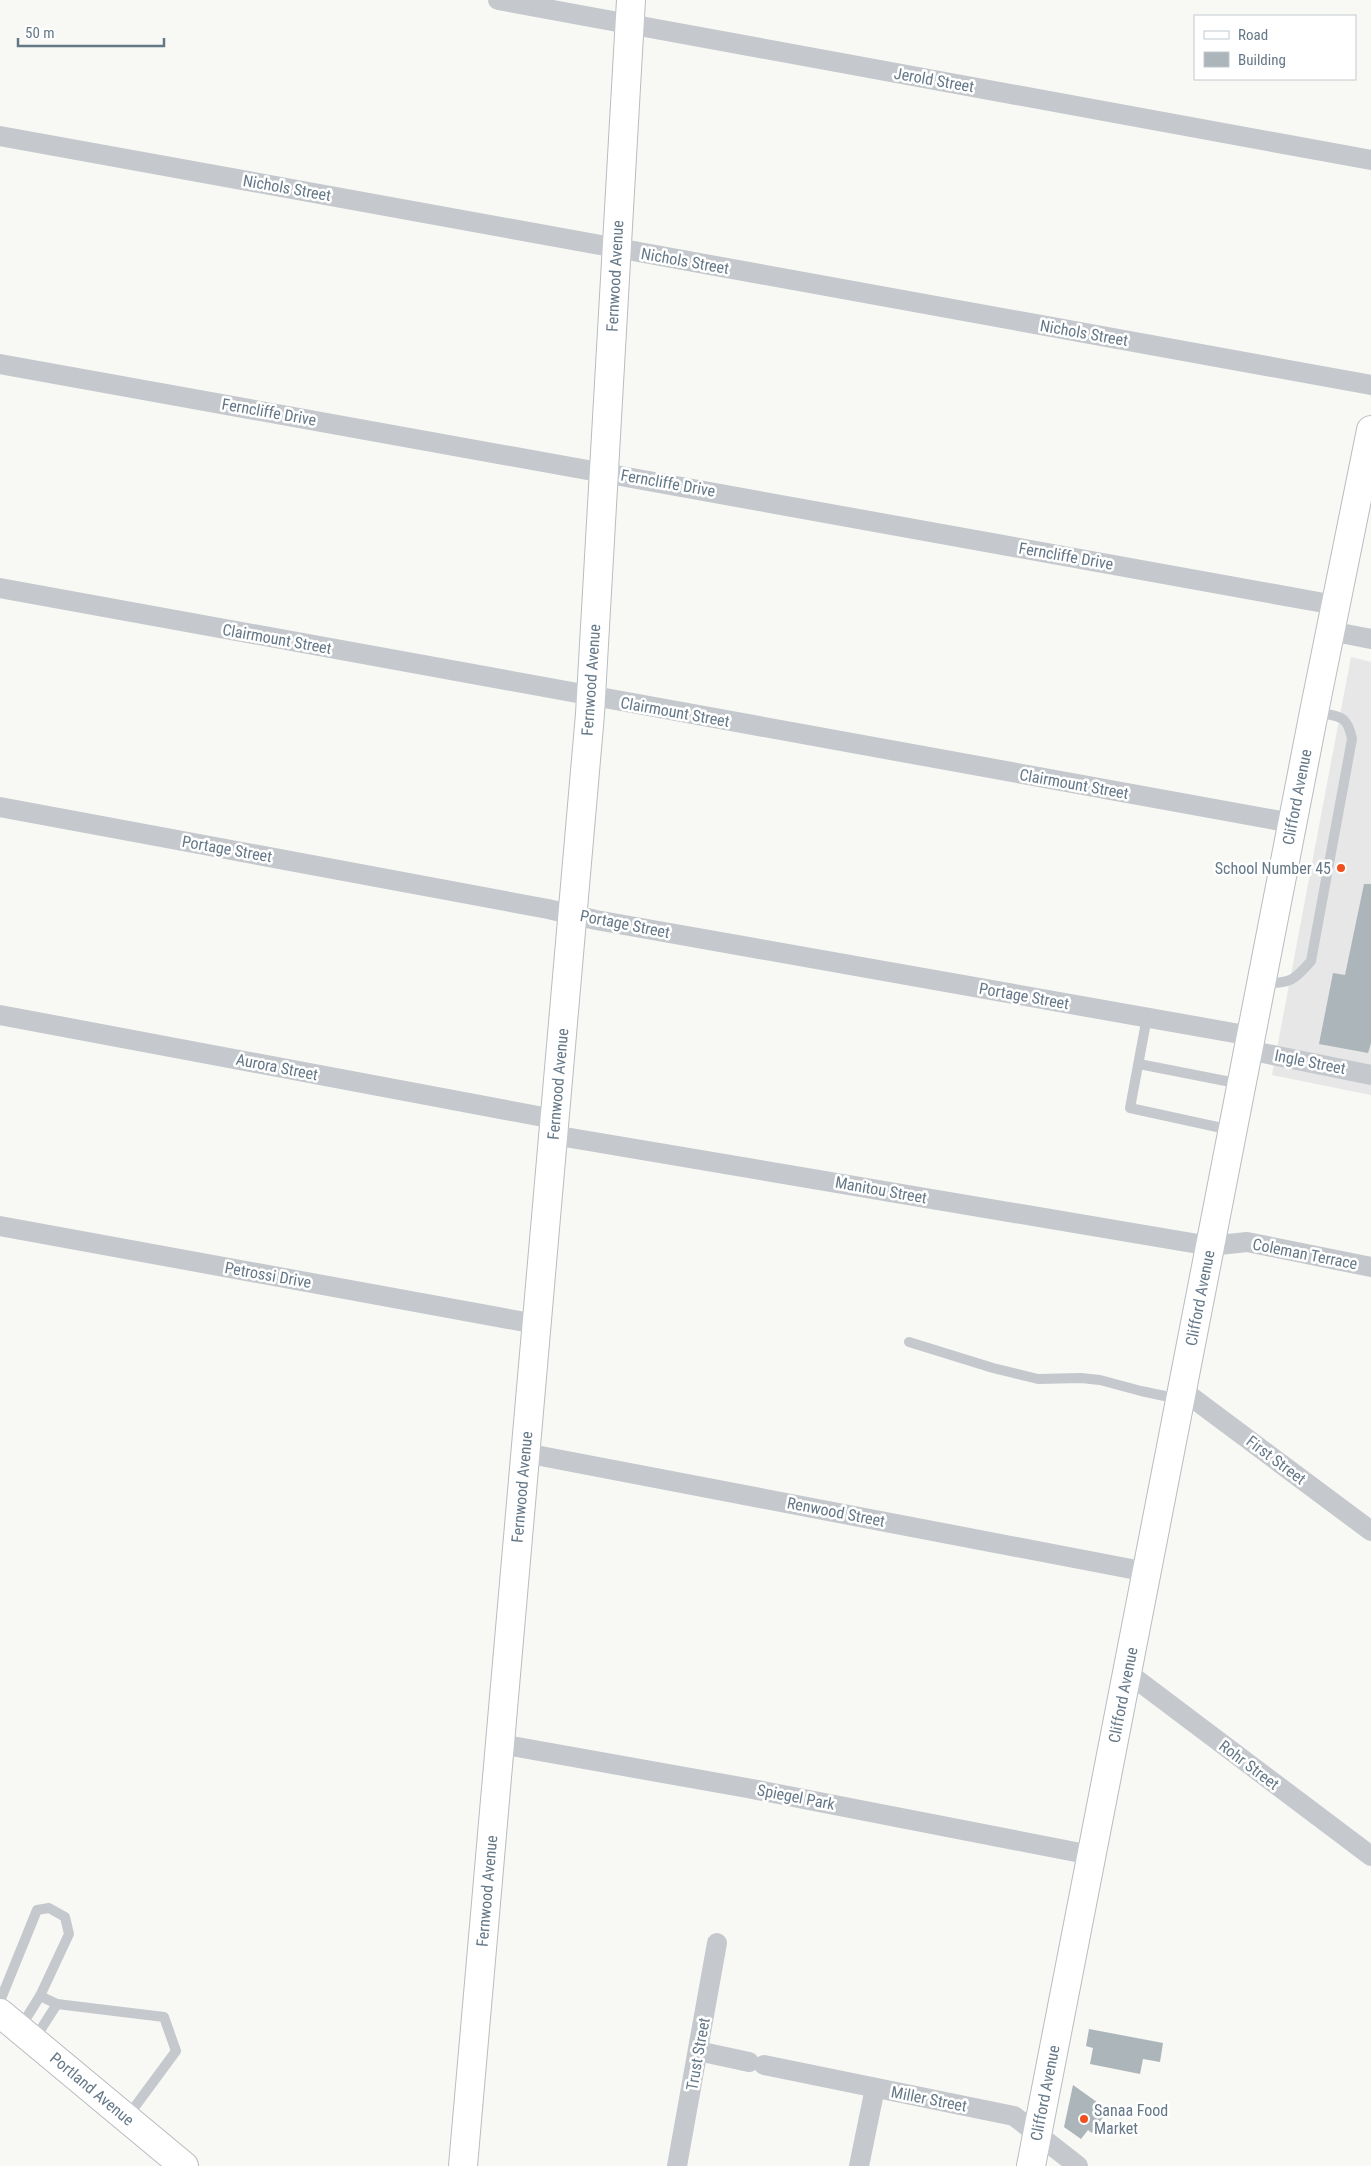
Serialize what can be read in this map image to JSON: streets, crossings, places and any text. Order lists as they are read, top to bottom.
{
  "streets": {
    "street": [
      "Jerold Street",
      "Nichols Street",
      "Fernwood Avenue",
      "Ferncliffe Drive",
      "Clairmount Street",
      "Clifford Avenue",
      "Portage Street",
      "Ingle Street",
      "Aurora Street",
      "Manitou Street",
      "Coleman Terrace",
      "Petrossi Drive",
      "First Street",
      "Renwood Street",
      "Rohr Street",
      "Spiegel Park",
      "Trust Street",
      "Portland Avenue",
      "Miller Street"
    ]
  },
  "crossings": [
    ["Jerold Street", "Fernwood Avenue"],
    ["Nichols Street", "Fernwood Avenue"],
    ["Fernwood Avenue", "Ferncliffe Drive"],
    ["Fernwood Avenue", "Clairmount Street"],
    ["Fernwood Avenue", "Portage Street"],
    ["Fernwood Avenue", "Aurora Street"],
    ["Fernwood Avenue", "Manitou Street"],
    ["Fernwood Avenue", "Petrossi Drive"],
    ["Fernwood Avenue", "Renwood Street"],
    ["Fernwood Avenue", "Spiegel Park"],
    ["Ferncliffe Drive", "Clifford Avenue"],
    ["Clairmount Street", "Clifford Avenue"],
    ["Clifford Avenue", "Portage Street"],
    ["Clifford Avenue", "Ingle Street"],
    ["Clifford Avenue", "Manitou Street"],
    ["Clifford Avenue", "Coleman Terrace"],
    ["Clifford Avenue", "First Street"],
    ["Clifford Avenue", "Renwood Street"],
    ["Clifford Avenue", "Rohr Street"],
    ["Clifford Avenue", "Spiegel Park"],
    ["Clifford Avenue", "Miller Street"],
    ["Portage Street", "Ingle Street"],
    ["Aurora Street", "Manitou Street"],
    ["Manitou Street", "Coleman Terrace"],
    ["Trust Street", "Miller Street"]
  ],
  "places": ["School Number 45", "Sanaa Food Market"],
  "legend": ["Road", "Building"],
  "scale_bar": "50 m"
}
